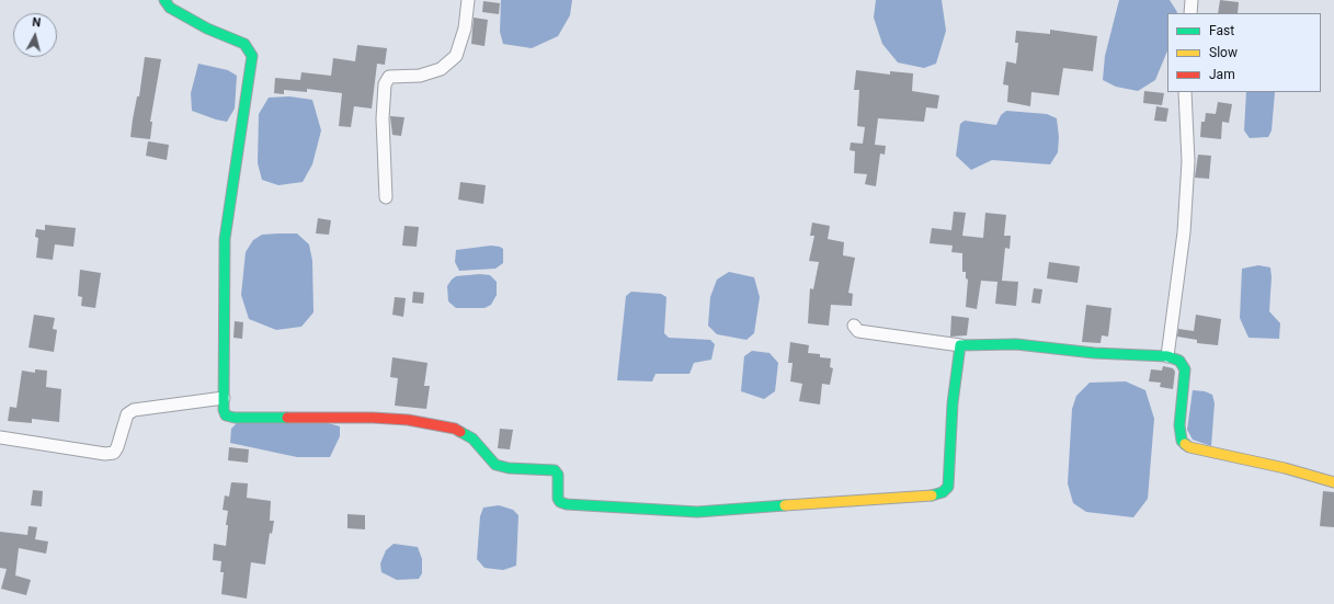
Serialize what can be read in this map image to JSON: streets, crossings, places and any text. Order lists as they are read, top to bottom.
{
  "legend": ["Fast", "Slow", "Jam"],
  "north": "top"
}
